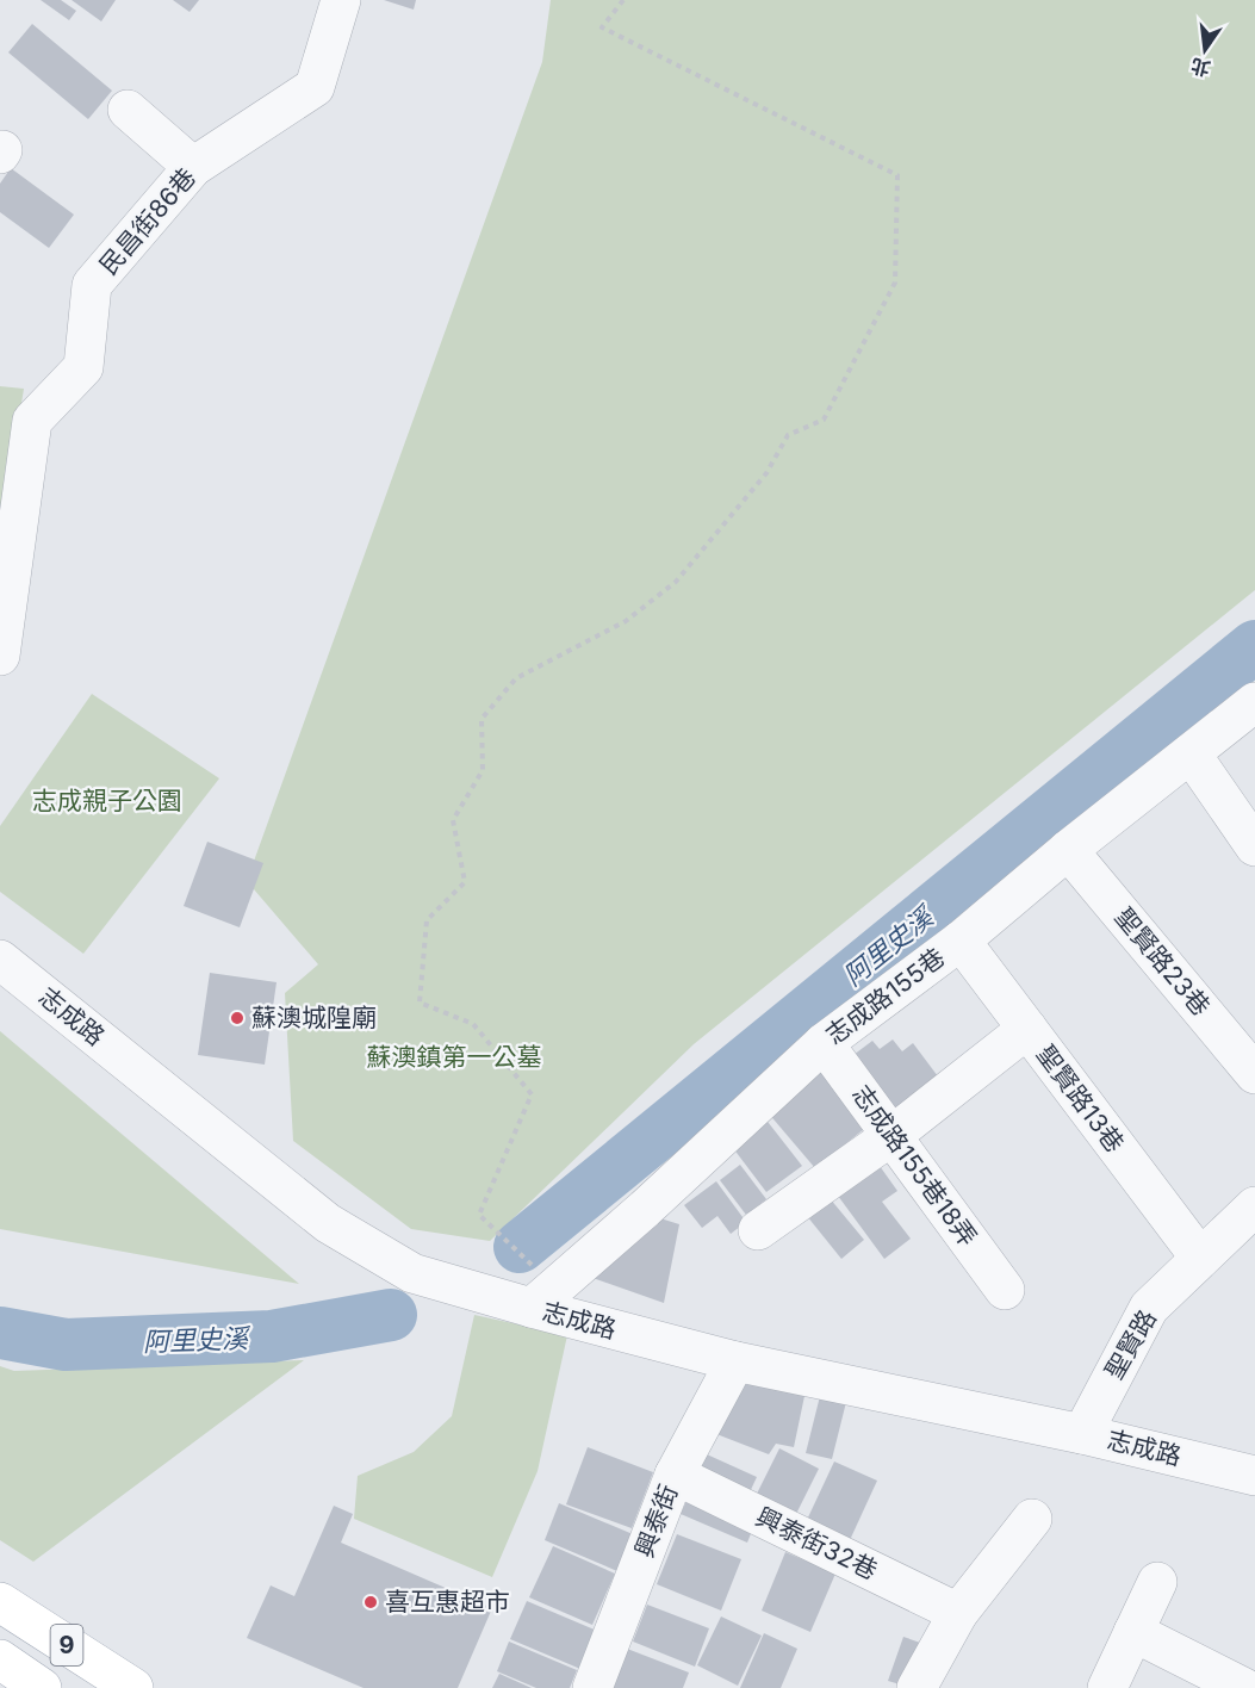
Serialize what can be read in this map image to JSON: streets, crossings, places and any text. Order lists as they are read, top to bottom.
{
  "streets": {
    "main road": ["9"],
    "street": [
      "民昌街86巷",
      "聖賢路23巷",
      "志成路155巷",
      "志成路",
      "聖賢路13巷",
      "志成路155巷18弄",
      "聖賢路",
      "興泰街",
      "興泰街32巷"
    ]
  },
  "crossings": [
    ["聖賢路23巷", "志成路155巷"],
    ["志成路155巷", "志成路"],
    ["志成路155巷", "聖賢路13巷"],
    ["志成路155巷", "志成路155巷18弄"],
    ["志成路", "聖賢路"],
    ["志成路", "興泰街"],
    ["聖賢路13巷", "聖賢路"],
    ["興泰街", "興泰街32巷"]
  ],
  "water": ["阿里史溪"],
  "parks": ["志成親子公園", "蘇澳鎮第一公墓"],
  "places": ["蘇澳城隍廟", "喜互惠超市"],
  "north": "bottom"
}
